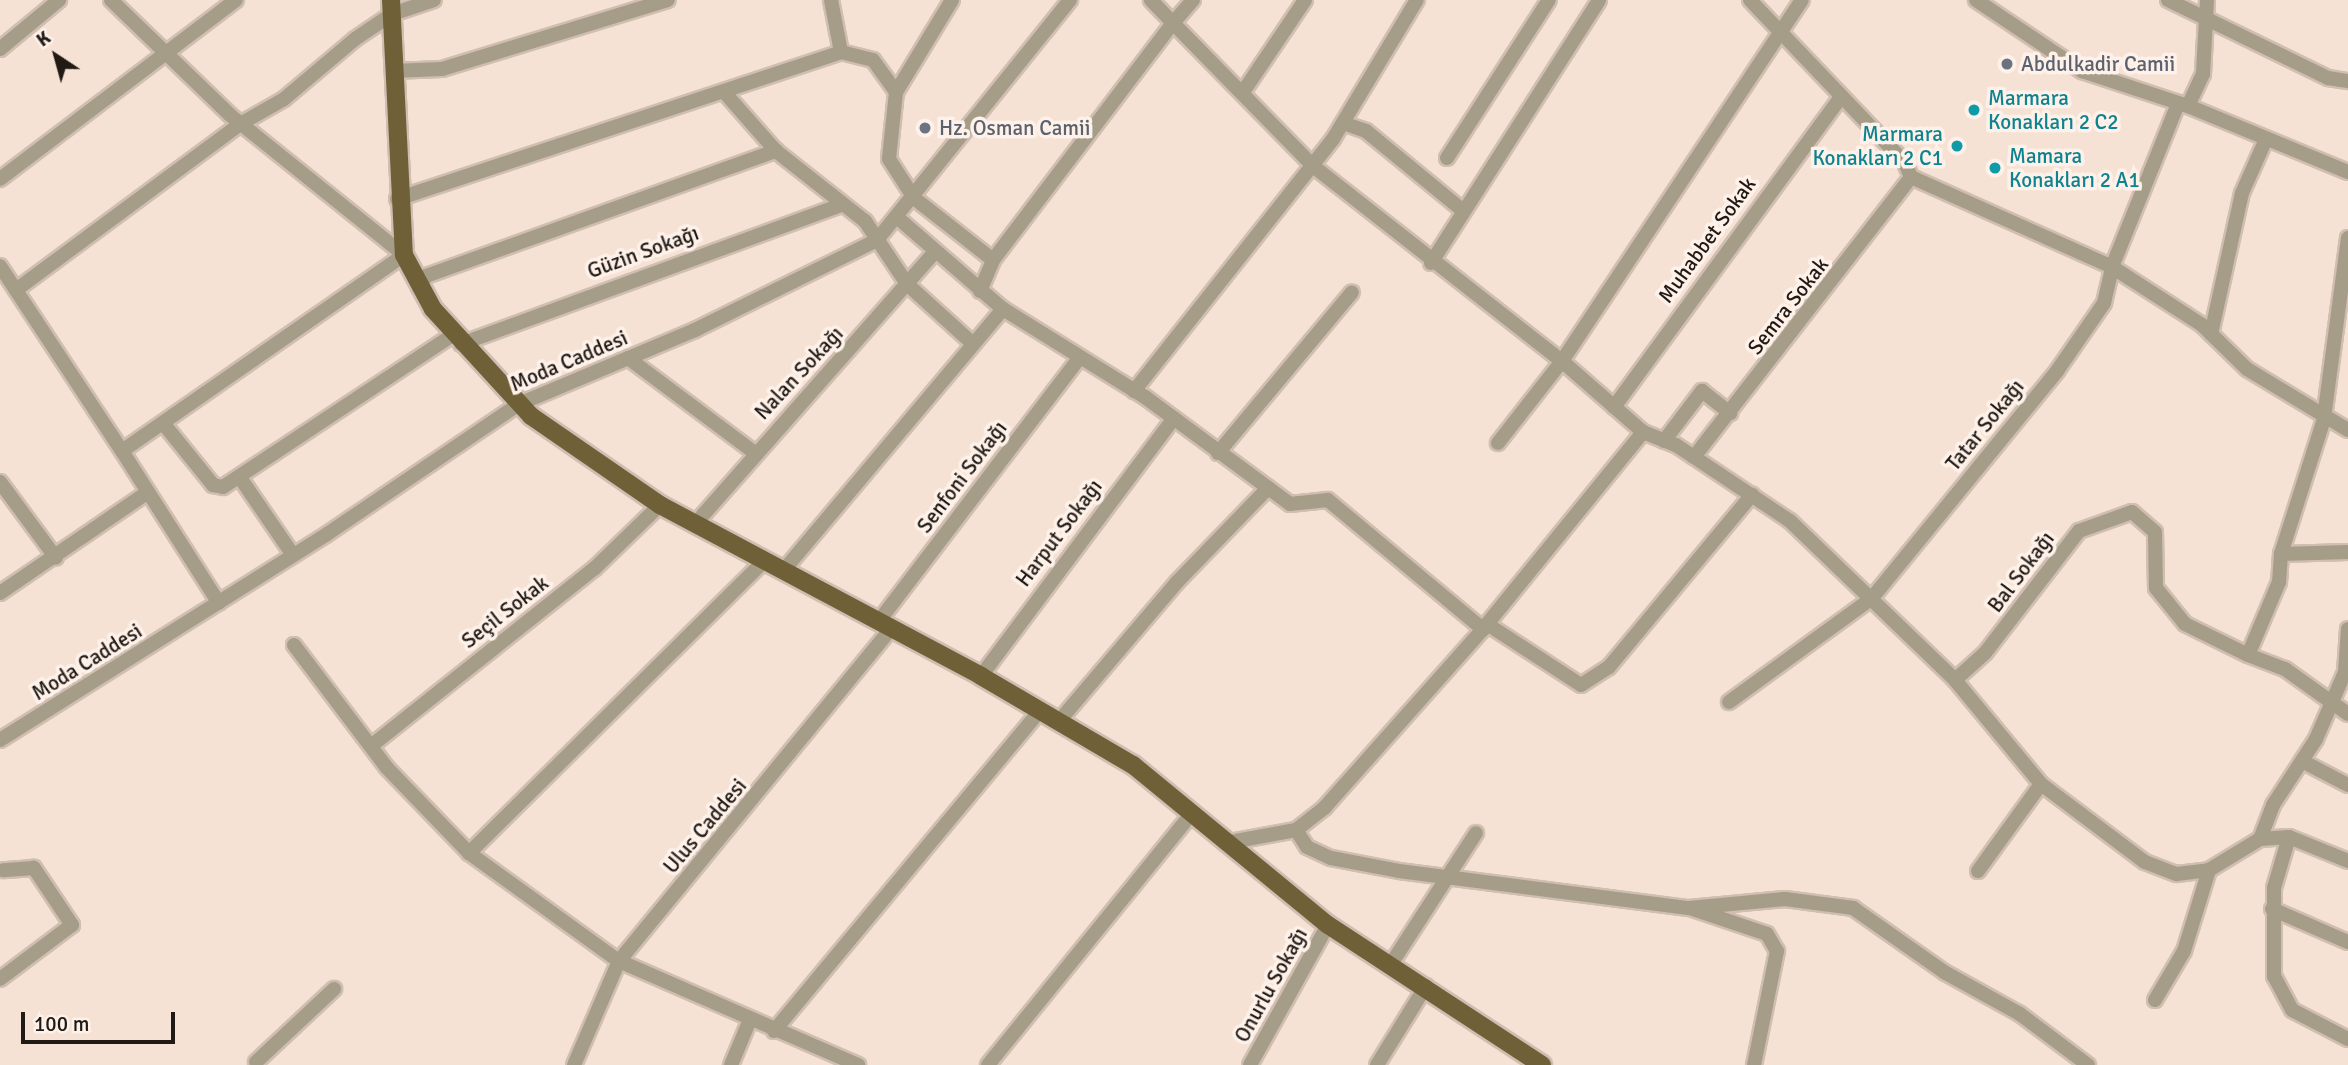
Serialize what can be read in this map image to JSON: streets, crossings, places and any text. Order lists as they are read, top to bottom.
{
  "streets": {
    "street": [
      "Muhabbet Sokak",
      "Güzin Sokağı",
      "Semra Sokak",
      "Moda Caddesi",
      "Nalan Sokağı",
      "Tatar Sokağı",
      "Senfoni Sokağı",
      "Harput Sokağı",
      "Bal Sokağı",
      "Seçil Sokak",
      "Ulus Caddesi",
      "Onurlu Sokağı"
    ]
  },
  "crossings": [
    ["Senfoni Sokağı", "Ulus Caddesi"]
  ],
  "places": [
    "Abdulkadir Camii",
    "Marmara Konakları 2 C2",
    "Hz. Osman Camii",
    "Marmara Konakları 2 C1",
    "Mamara Konakları 2 A1"
  ],
  "scale_bar": "100 m",
  "north": "top left"
}
